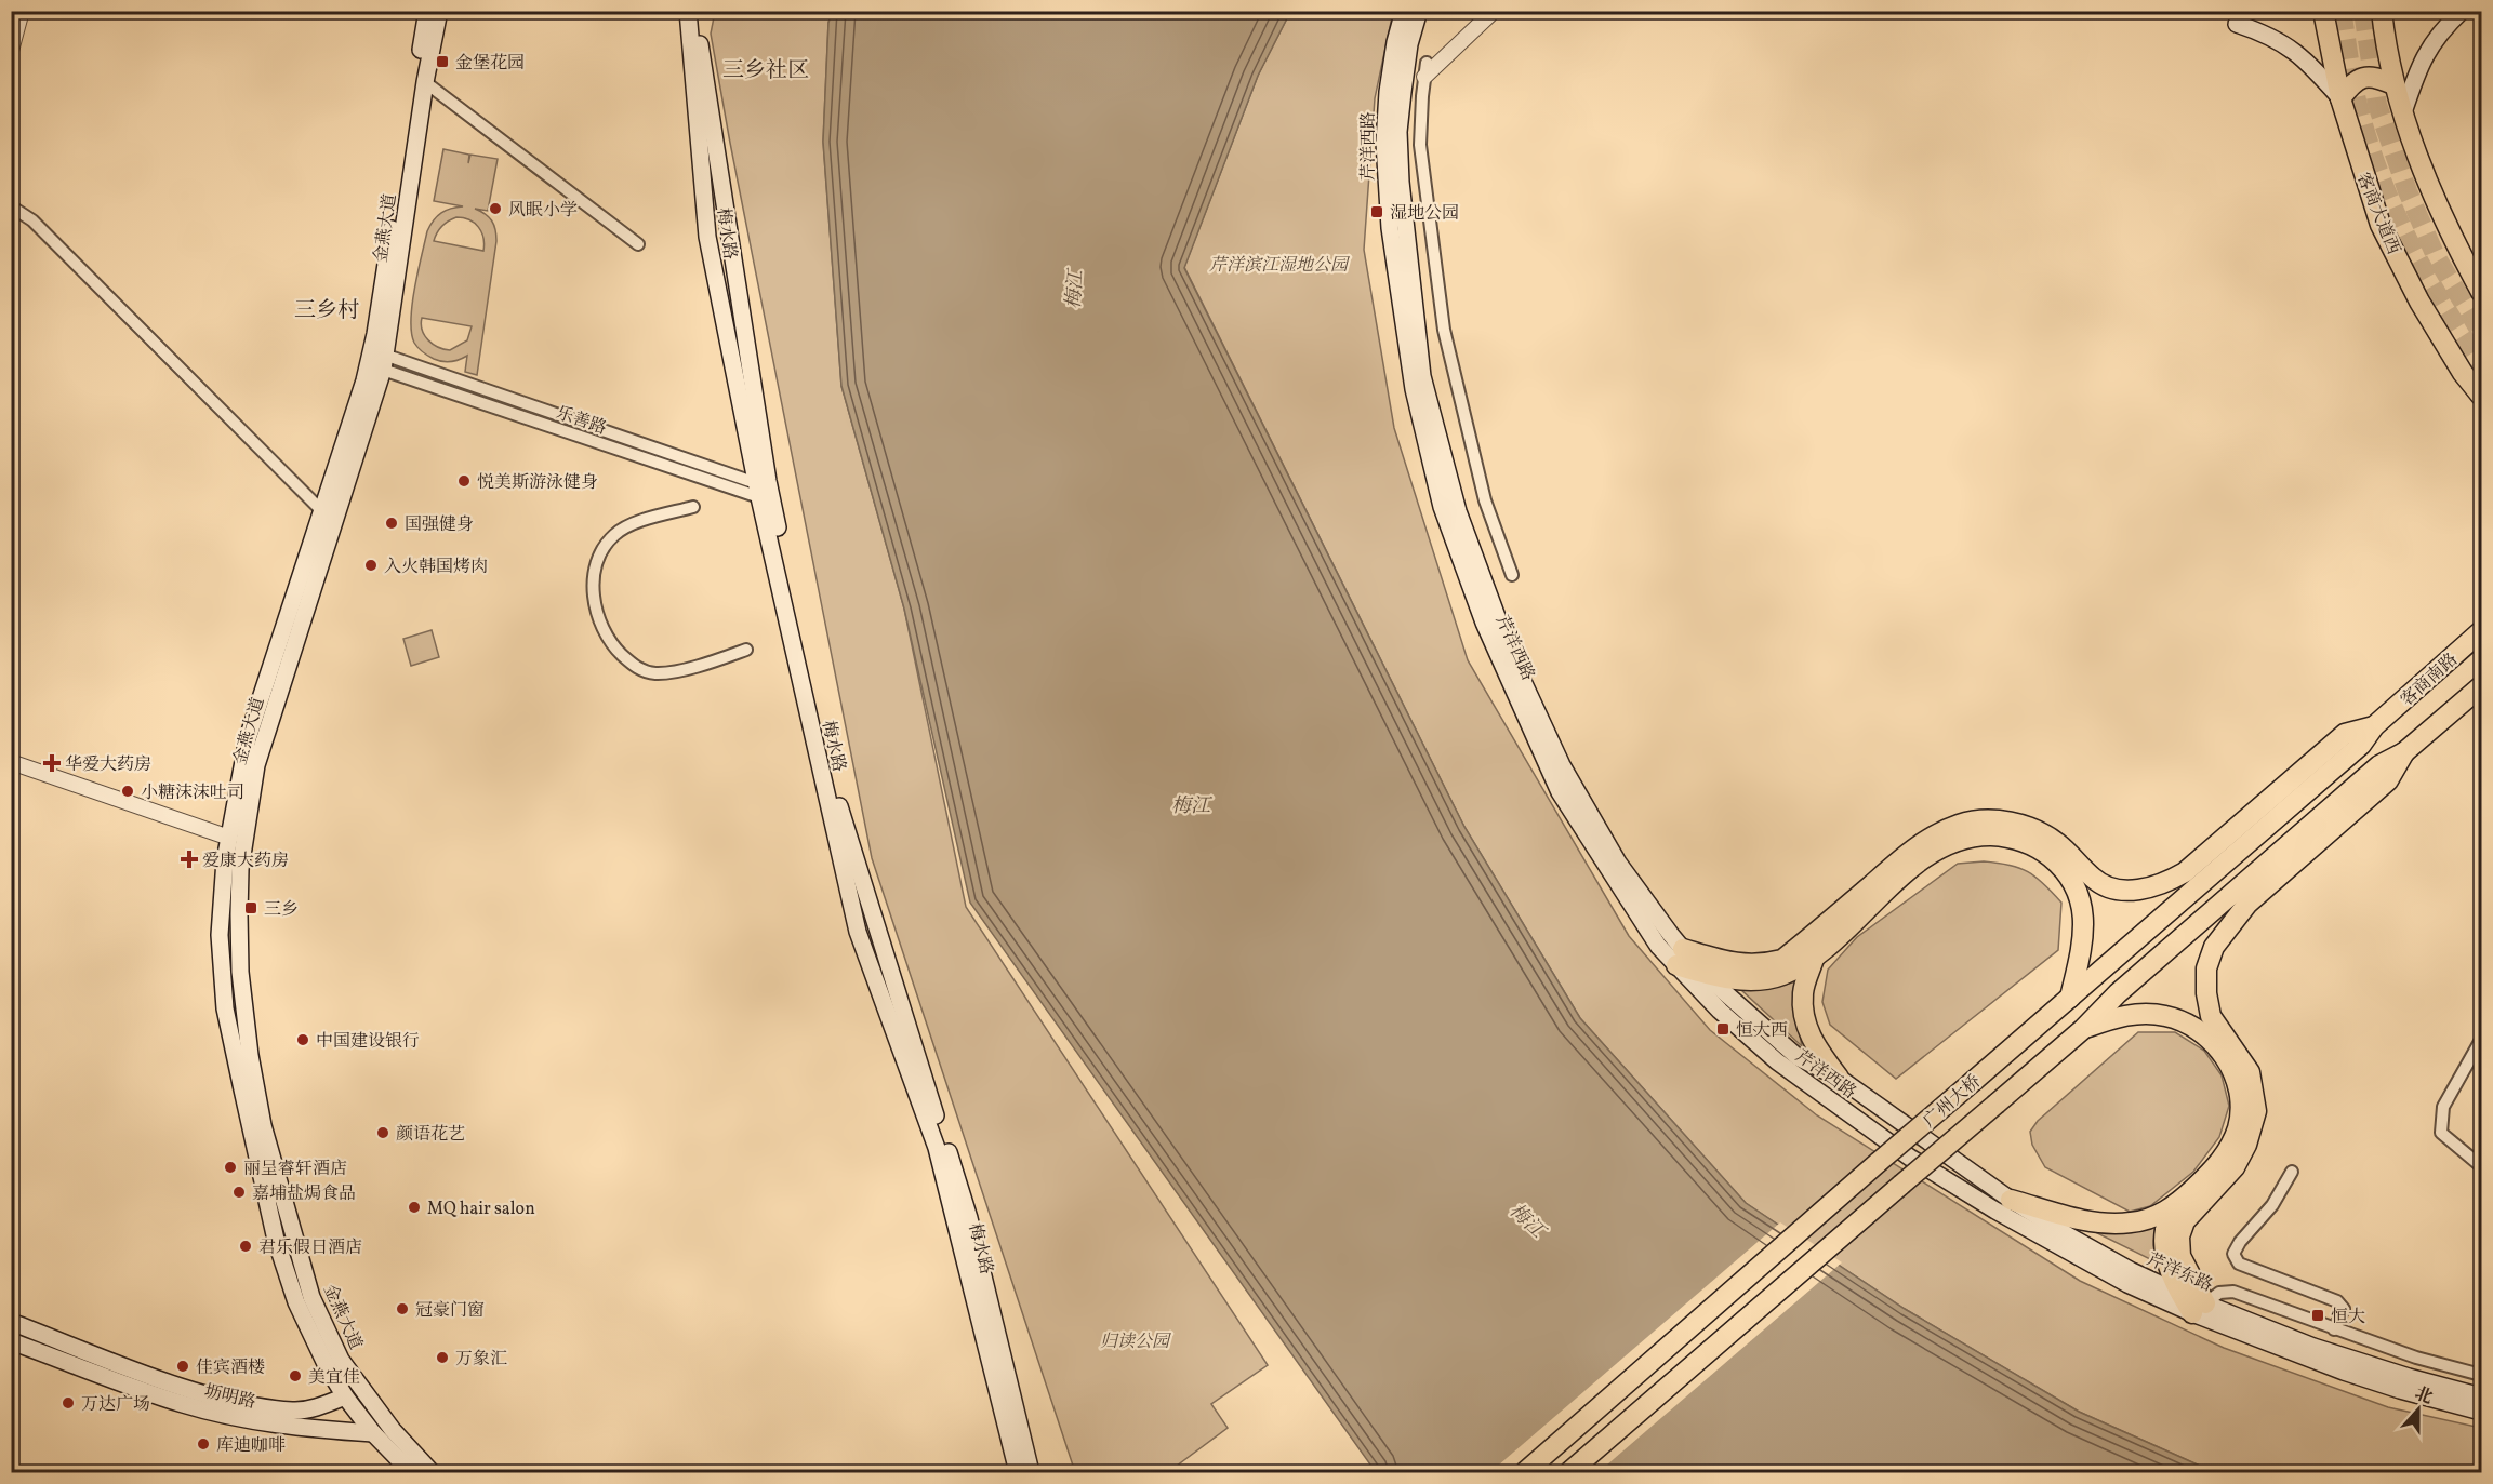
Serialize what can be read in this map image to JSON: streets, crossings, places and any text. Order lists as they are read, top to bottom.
{
  "streets": {
    "highway": ["客商大道西", "客商南路", "广州大桥"],
    "main road": [
      "芹洋西路",
      "金燕大道",
      "梅水路",
      "芹洋东路",
      "坜明路"
    ],
    "street": ["乐善路"]
  },
  "crossings": [
    ["芹洋西路", "芹洋东路"],
    ["金燕大道", "乐善路"],
    ["金燕大道", "坜明路"],
    ["梅水路", "乐善路"],
    ["客商南路", "广州大桥"]
  ],
  "districts": ["三乡社区", "三乡村"],
  "water": ["梅江"],
  "parks": ["芹洋滨江湿地公园", "归读公园"],
  "places": {
    "transit": [
      "金堡花园",
      "湿地公园",
      "三乡",
      "恒大西",
      "恒大"
    ],
    "other": [
      "风眠小学",
      "悦美斯游泳健身",
      "国强健身",
      "入火韩国烤肉",
      "小糖沫沫吐司",
      "中国建设银行",
      "颜语花艺",
      "丽呈睿轩酒店",
      "嘉埔盐焗食品",
      "MQ hair salon",
      "君乐假日酒店",
      "冠豪门窗",
      "万象汇",
      "佳宾酒楼",
      "美宜佳",
      "万达广场",
      "库迪咖啡"
    ],
    "health": ["华爱大药房", "爱康大药房"]
  },
  "north": "top"
}
